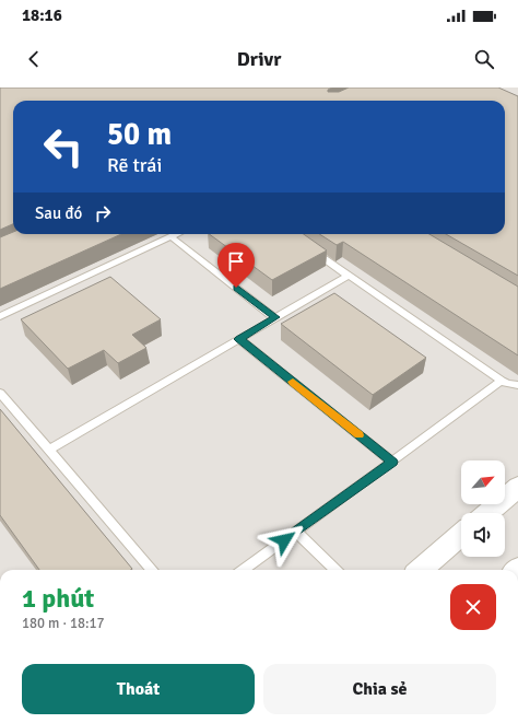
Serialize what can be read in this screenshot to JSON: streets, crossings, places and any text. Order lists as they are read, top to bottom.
{
  "north": "top right",
  "page": {
    "status": "18:16",
    "header": "Drivr",
    "turn": ["50 m", "Rẽ trái"],
    "then": "Sau đó",
    "heading": ["1 phút", "180 m · 18:17"],
    "buttons": ["Thoát", "Chia sẻ"]
  }
}
